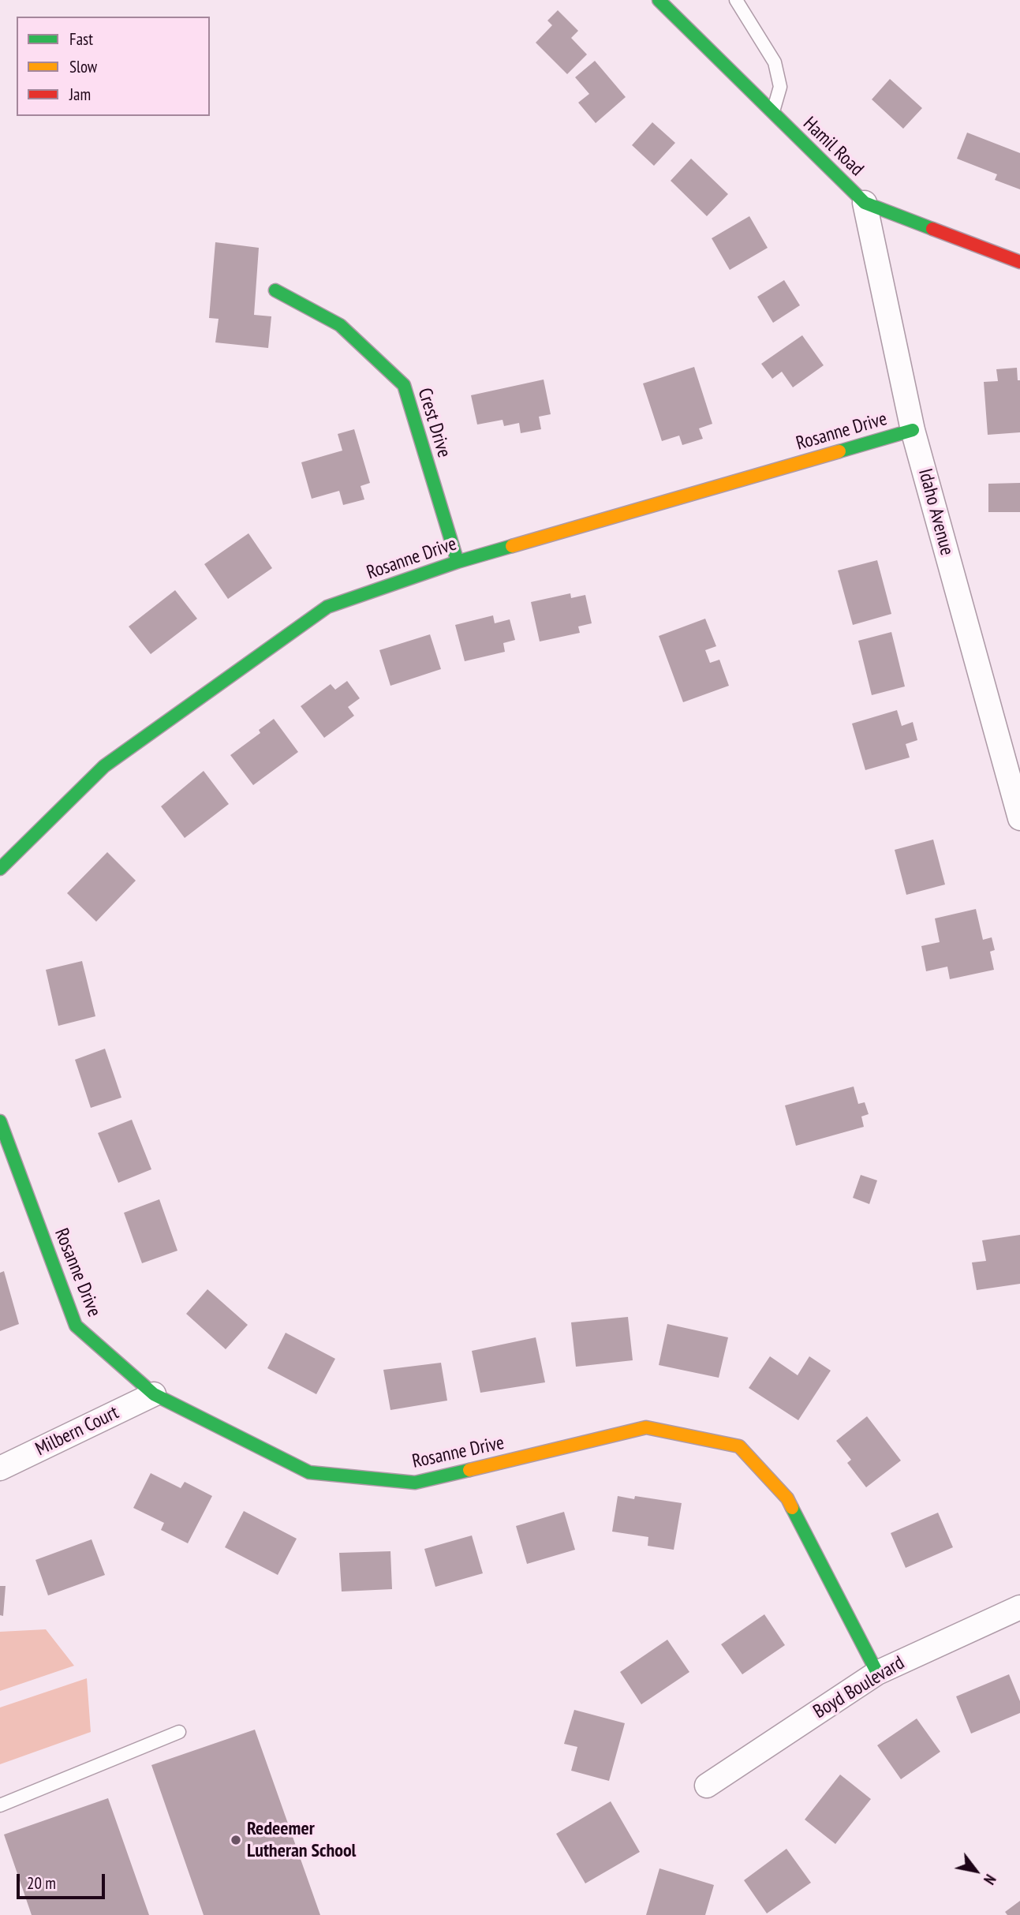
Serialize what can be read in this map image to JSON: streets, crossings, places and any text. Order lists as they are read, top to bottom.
{
  "streets": {
    "street": [
      "Hamil Road",
      "Crest Drive",
      "Rosanne Drive",
      "Idaho Avenue",
      "Milbern Court",
      "Boyd Boulevard"
    ]
  },
  "crossings": [
    ["Hamil Road", "Idaho Avenue"],
    ["Crest Drive", "Rosanne Drive"],
    ["Rosanne Drive", "Idaho Avenue"],
    ["Rosanne Drive", "Milbern Court"],
    ["Rosanne Drive", "Boyd Boulevard"]
  ],
  "places": ["Redeemer Lutheran School"],
  "legend": ["Fast", "Slow", "Jam"],
  "scale_bar": "20 m",
  "north": "bottom right"
}
